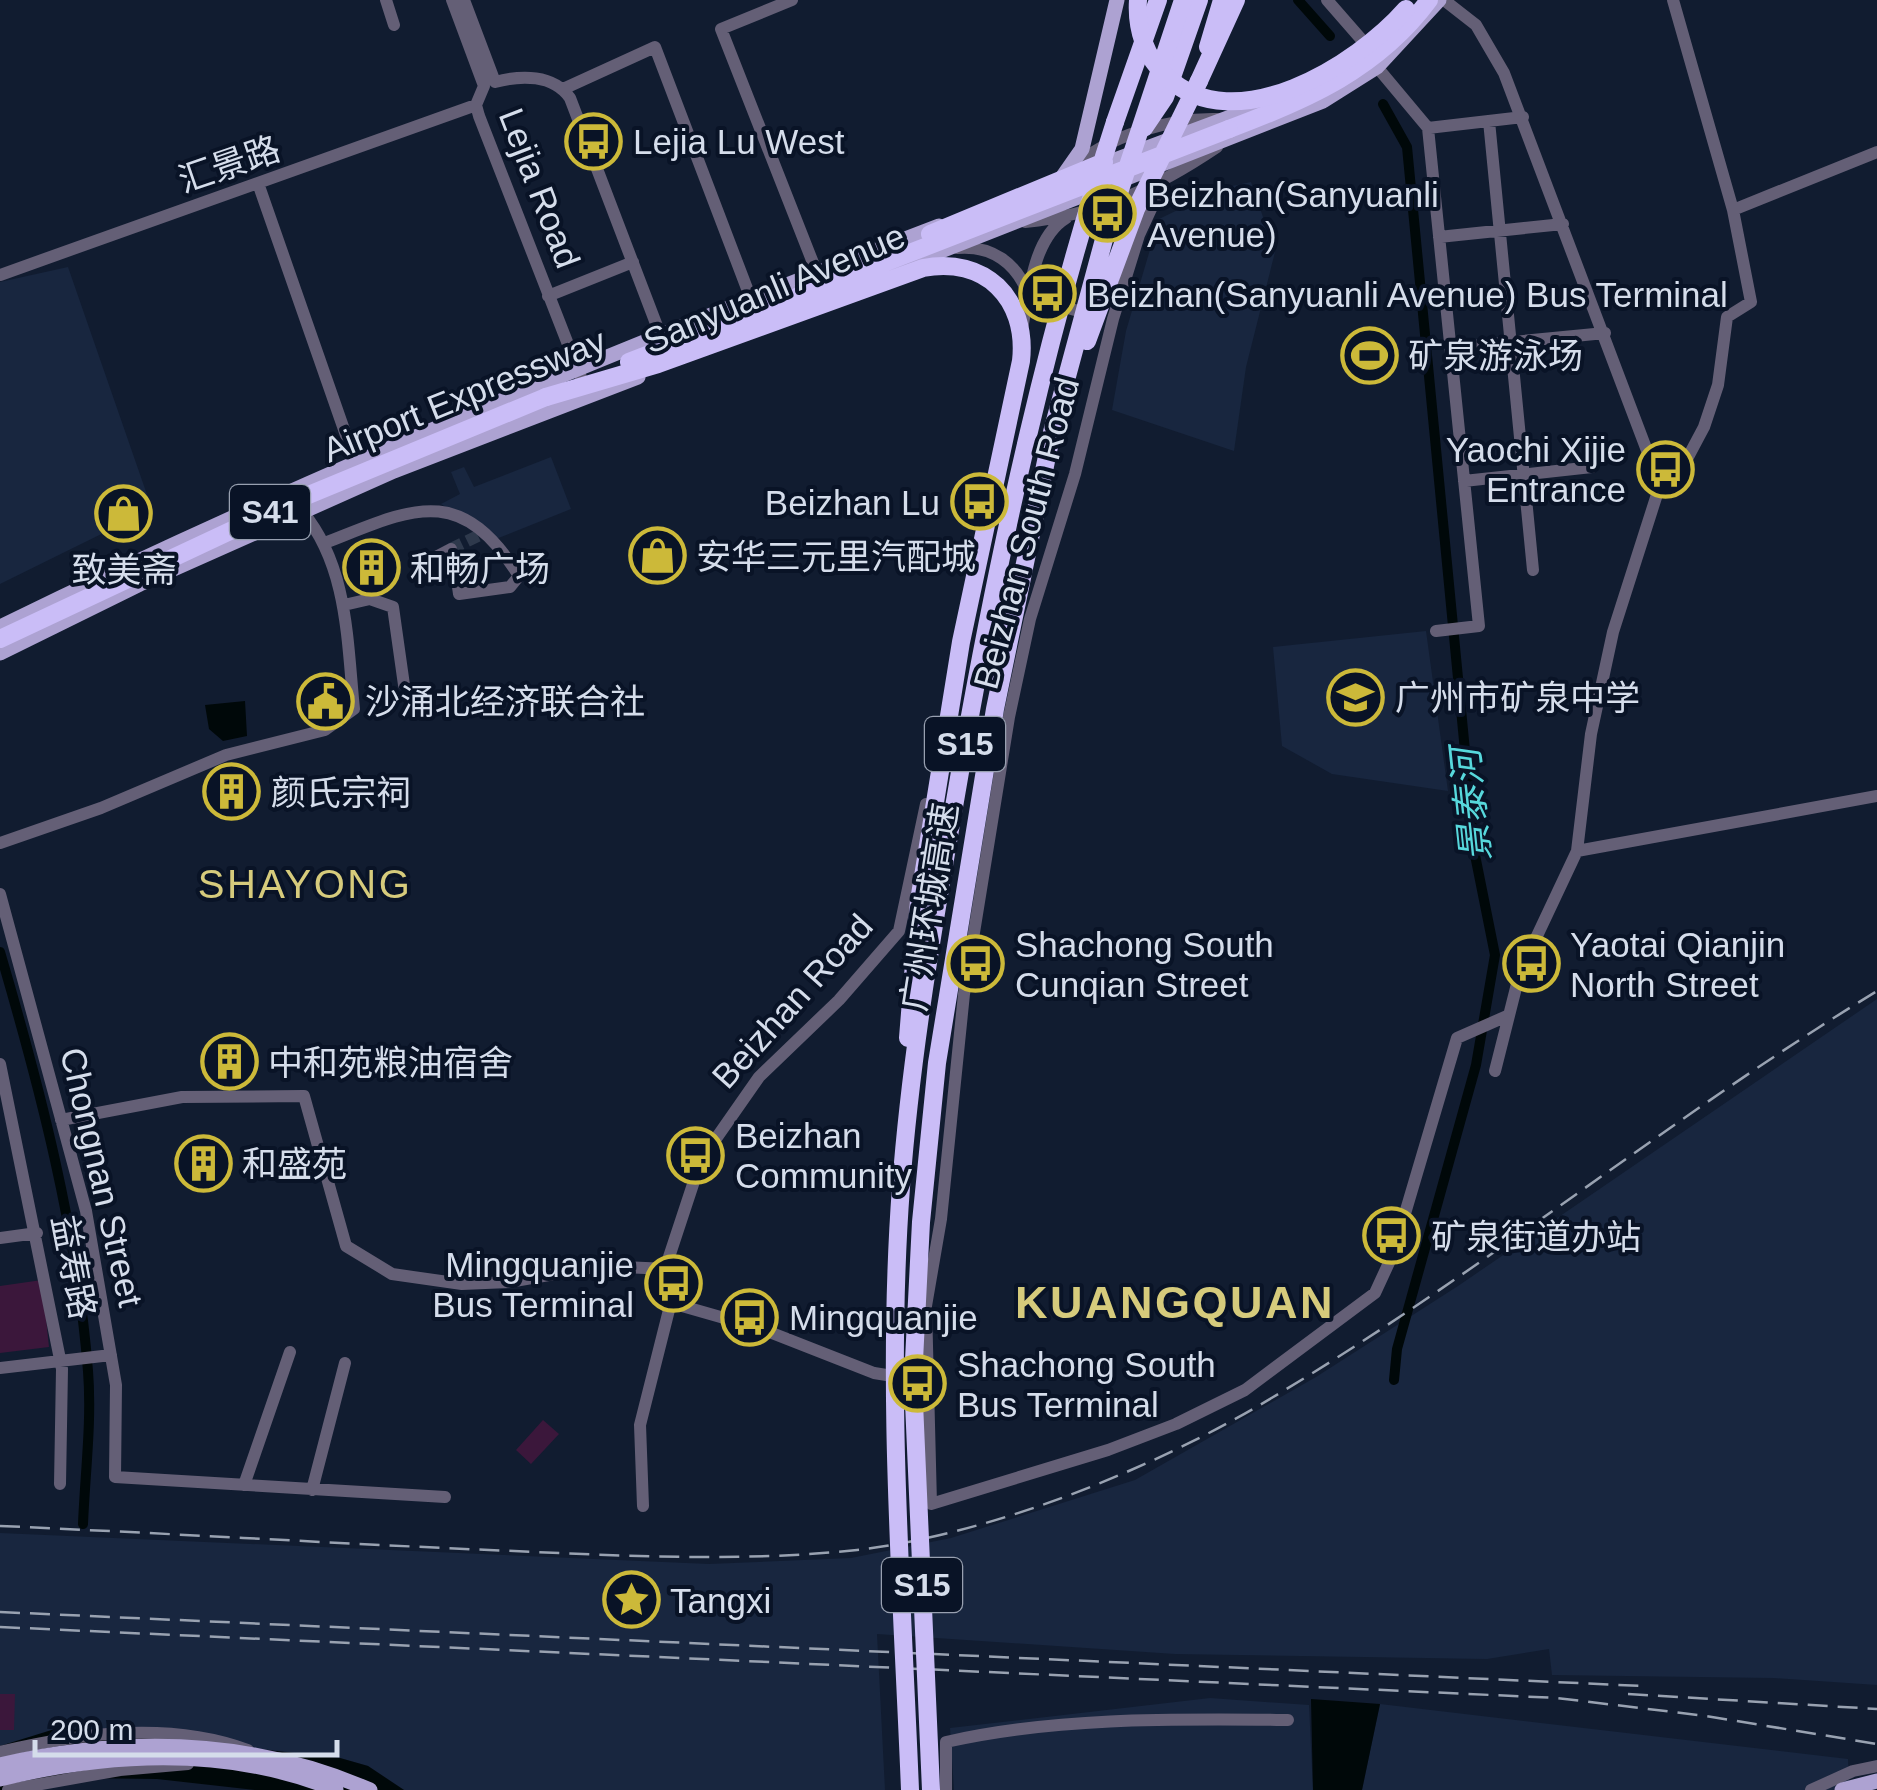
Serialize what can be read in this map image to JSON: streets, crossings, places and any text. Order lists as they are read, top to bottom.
{
  "streets": {
    "highway": [
      "Airport Expressway",
      "S41",
      "S15",
      "广州环城高速"
    ],
    "main road": ["Sanyuanli Avenue"],
    "street": [
      "汇景路",
      "Lejia Road",
      "Beizhan South Road",
      "Beizhan Road",
      "Chongnan Street",
      "益寿路"
    ]
  },
  "crossings": [
    ["汇景路", "Lejia Road"],
    ["Lejia Road", "Sanyuanli Avenue"],
    ["Sanyuanli Avenue", "Airport Expressway"]
  ],
  "districts": ["SHAYONG", "KUANGQUAN"],
  "water": ["景泰河"],
  "places": {
    "bus stop": [
      "Lejia Lu West",
      "Beizhan(Sanyuanli Avenue)",
      "Beizhan(Sanyuanli Avenue) Bus Terminal",
      "Yaochi Xijie Entrance",
      "Beizhan Lu",
      "Shachong South Cunqian Street",
      "Yaotai Qianjin North Street",
      "Beizhan Community",
      "矿泉街道办站",
      "Mingquanjie Bus Terminal",
      "Mingquanjie",
      "Shachong South Bus Terminal"
    ],
    "sports": ["矿泉游泳场"],
    "shop": ["致美斋", "安华三元里汽配城"],
    "building": [
      "和畅广场",
      "颜氏宗祠",
      "中和苑粮油宿舍",
      "和盛苑"
    ],
    "school or university": ["广州市矿泉中学"],
    "public building": ["沙涌北经济联合社"],
    "place": ["Tangxi"]
  },
  "scale_bar": "200 m"
}
